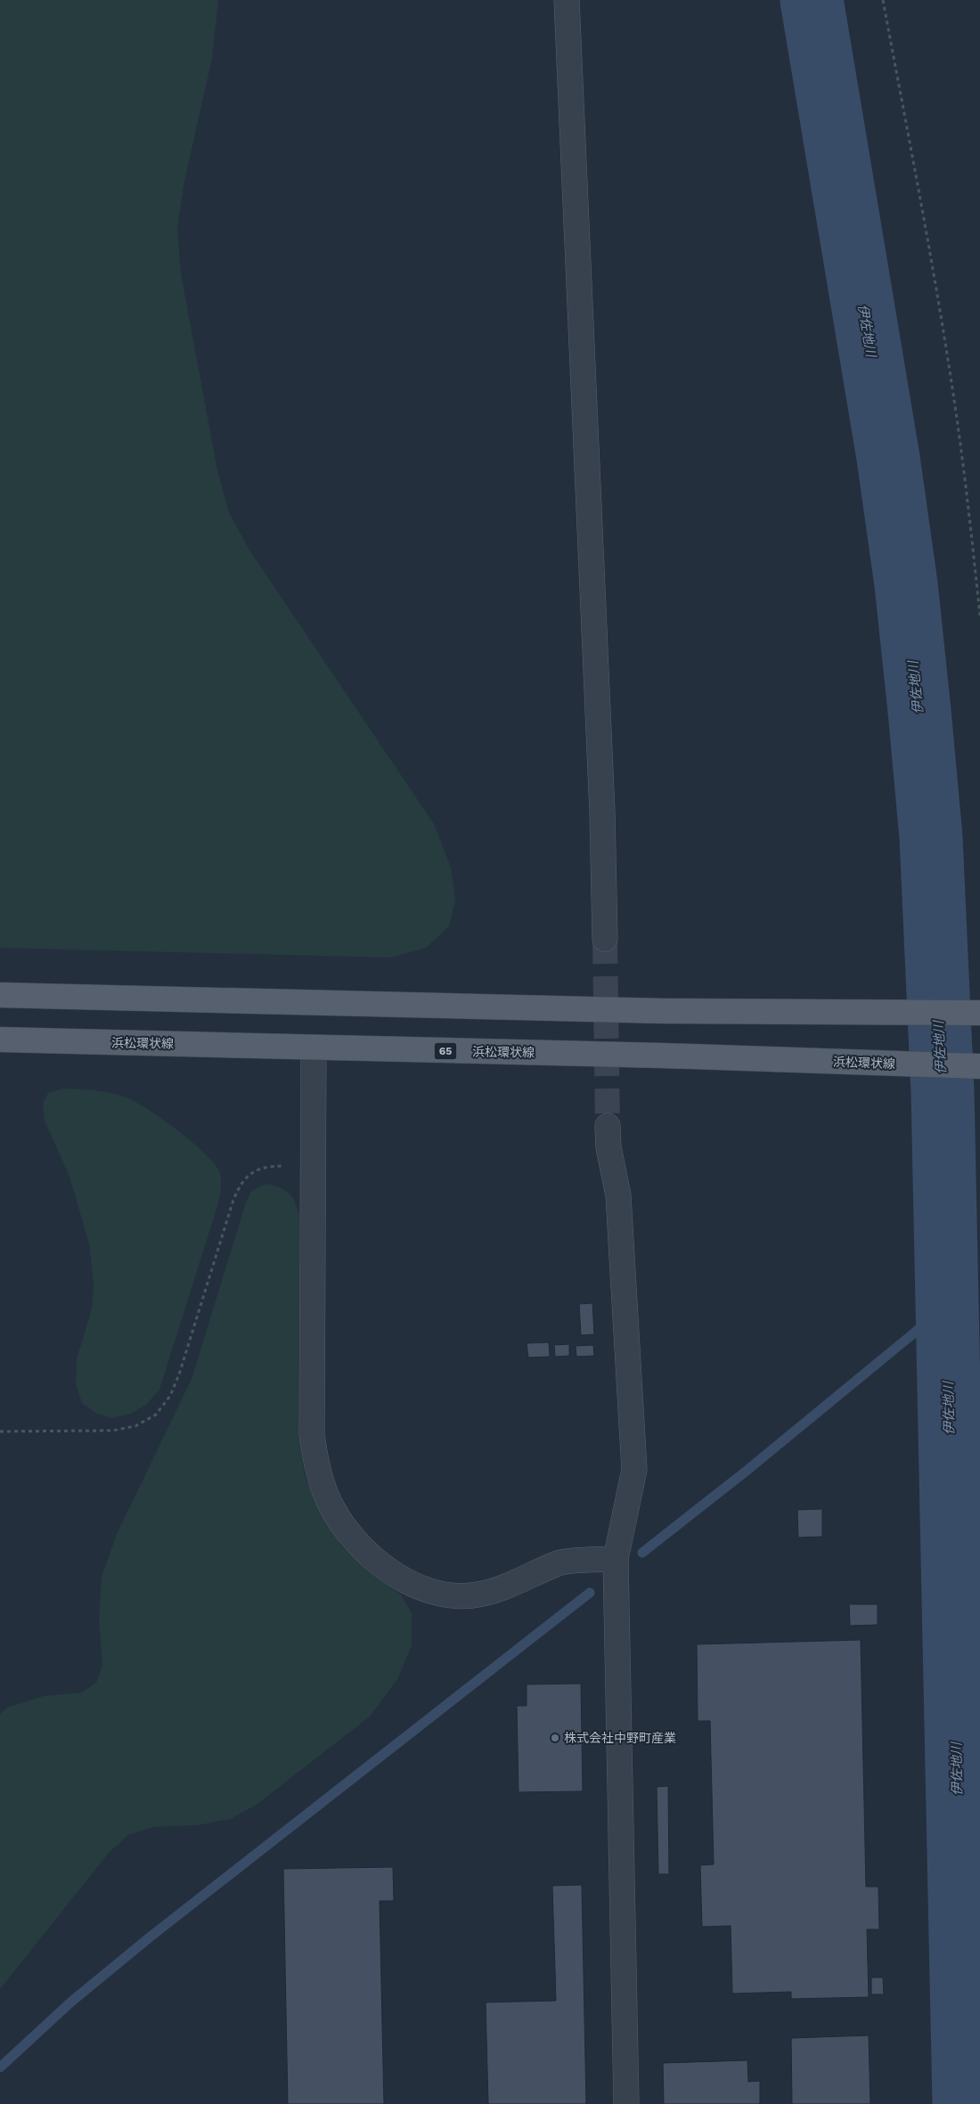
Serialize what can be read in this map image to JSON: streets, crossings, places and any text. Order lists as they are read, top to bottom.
{
  "streets": {
    "main road": ["浜松環状線", "65"]
  },
  "water": ["伊佐地川"],
  "places": ["株式会社中野町産業"]
}
